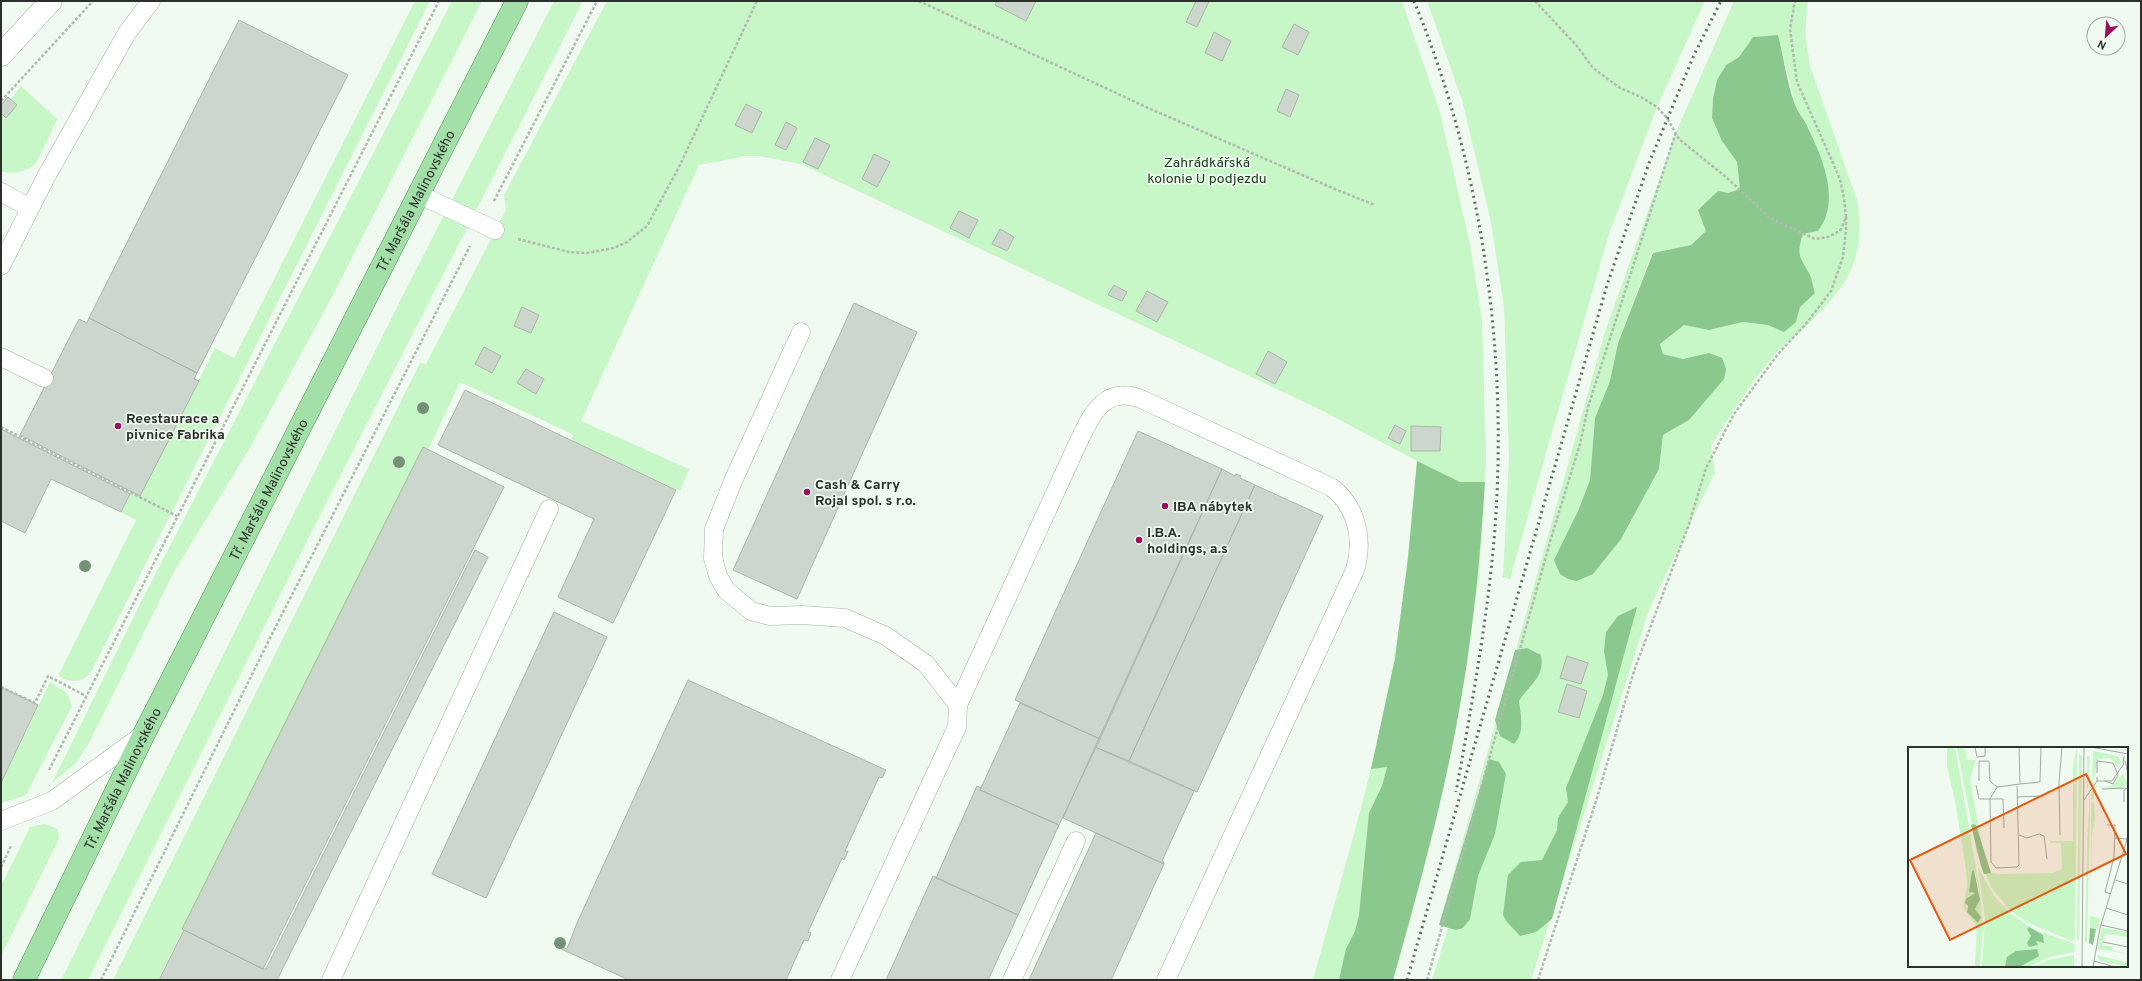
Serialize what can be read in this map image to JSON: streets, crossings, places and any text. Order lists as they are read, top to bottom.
{
  "streets": {
    "main road": ["Tř. Maršála Malinovského"]
  },
  "parks": ["Zahrádkářská kolonie U podjezdu"],
  "places": [
    "Reestaurace a pivnice Fabrika",
    "Cash & Carry Rojal spol. s r.o.",
    "IBA nábytek",
    "I.B.A. holdings, a.s"
  ],
  "north": "bottom left"
}
